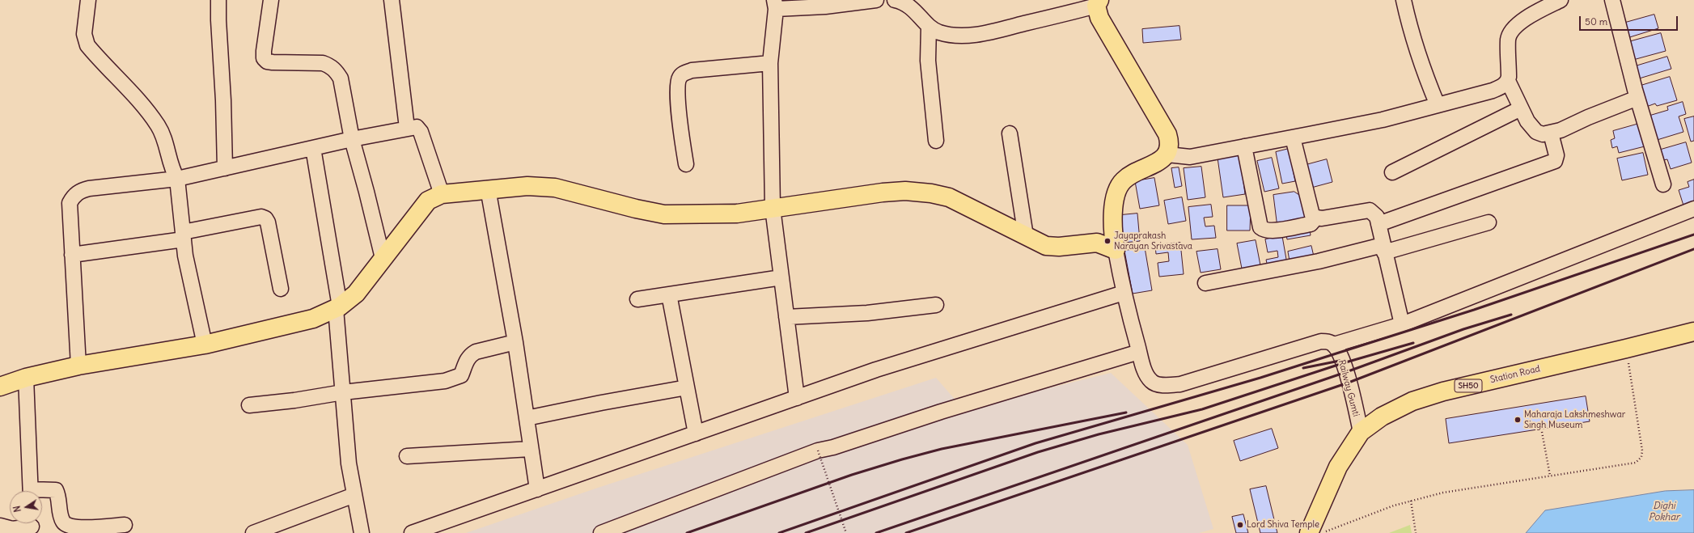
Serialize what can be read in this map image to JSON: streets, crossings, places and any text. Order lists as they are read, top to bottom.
{
  "streets": {
    "main road": ["Station Road", "SH50"],
    "street": ["Railway Gumti"]
  },
  "crossings": [
    ["Station Road", "Railway Gumti"]
  ],
  "water": ["Dighi Pokhar"],
  "places": ["Jayaprakash Narayan Srivastava", "Maharaja Lakshmeshwar Singh Museum", "Lord Shiva Temple"],
  "scale_bar": "50 m",
  "north": "left"
}
